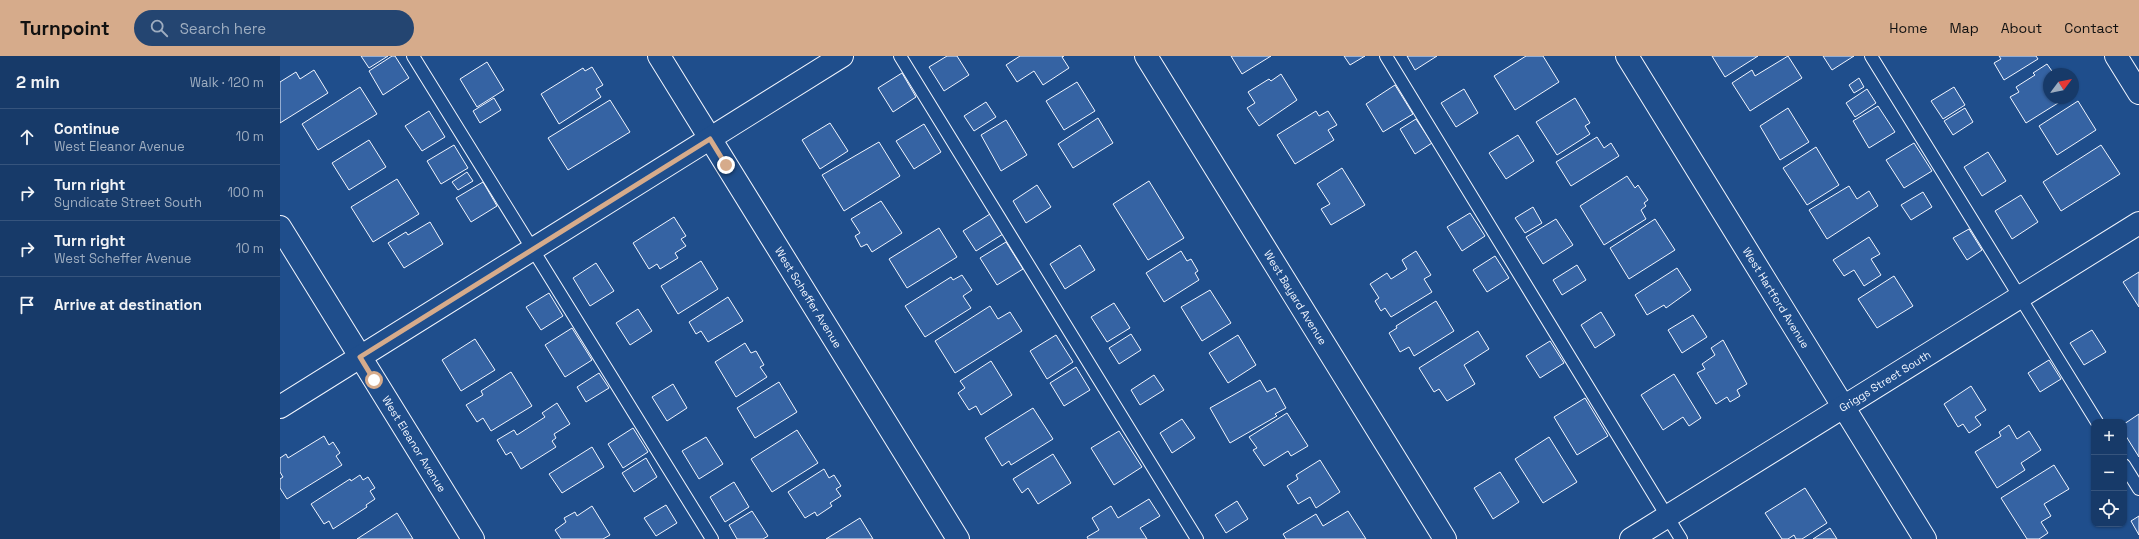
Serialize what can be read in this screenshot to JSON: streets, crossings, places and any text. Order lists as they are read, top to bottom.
{
  "streets": {
    "street": [
      "West Scheffer Avenue",
      "West Bayard Avenue",
      "West Hartford Avenue",
      "Griggs Street South",
      "West Eleanor Avenue"
    ]
  },
  "crossings": [
    ["West Hartford Avenue", "Griggs Street South"]
  ],
  "north": "top right",
  "page": {
    "header": "Turnpoint",
    "search": "Search here",
    "nav": [
      "Home",
      "Map",
      "About",
      "Contact"
    ],
    "heading": ["2 min", "Walk · 120 m"],
    "list": [
      ["Continue", "West Eleanor Avenue", "10 m"],
      ["Turn right", "Syndicate Street South", "100 m"],
      ["Turn right", "West Scheffer Avenue", "10 m"],
      "Arrive at destination"
    ],
    "map_buttons": ["+", "−"]
  }
}
